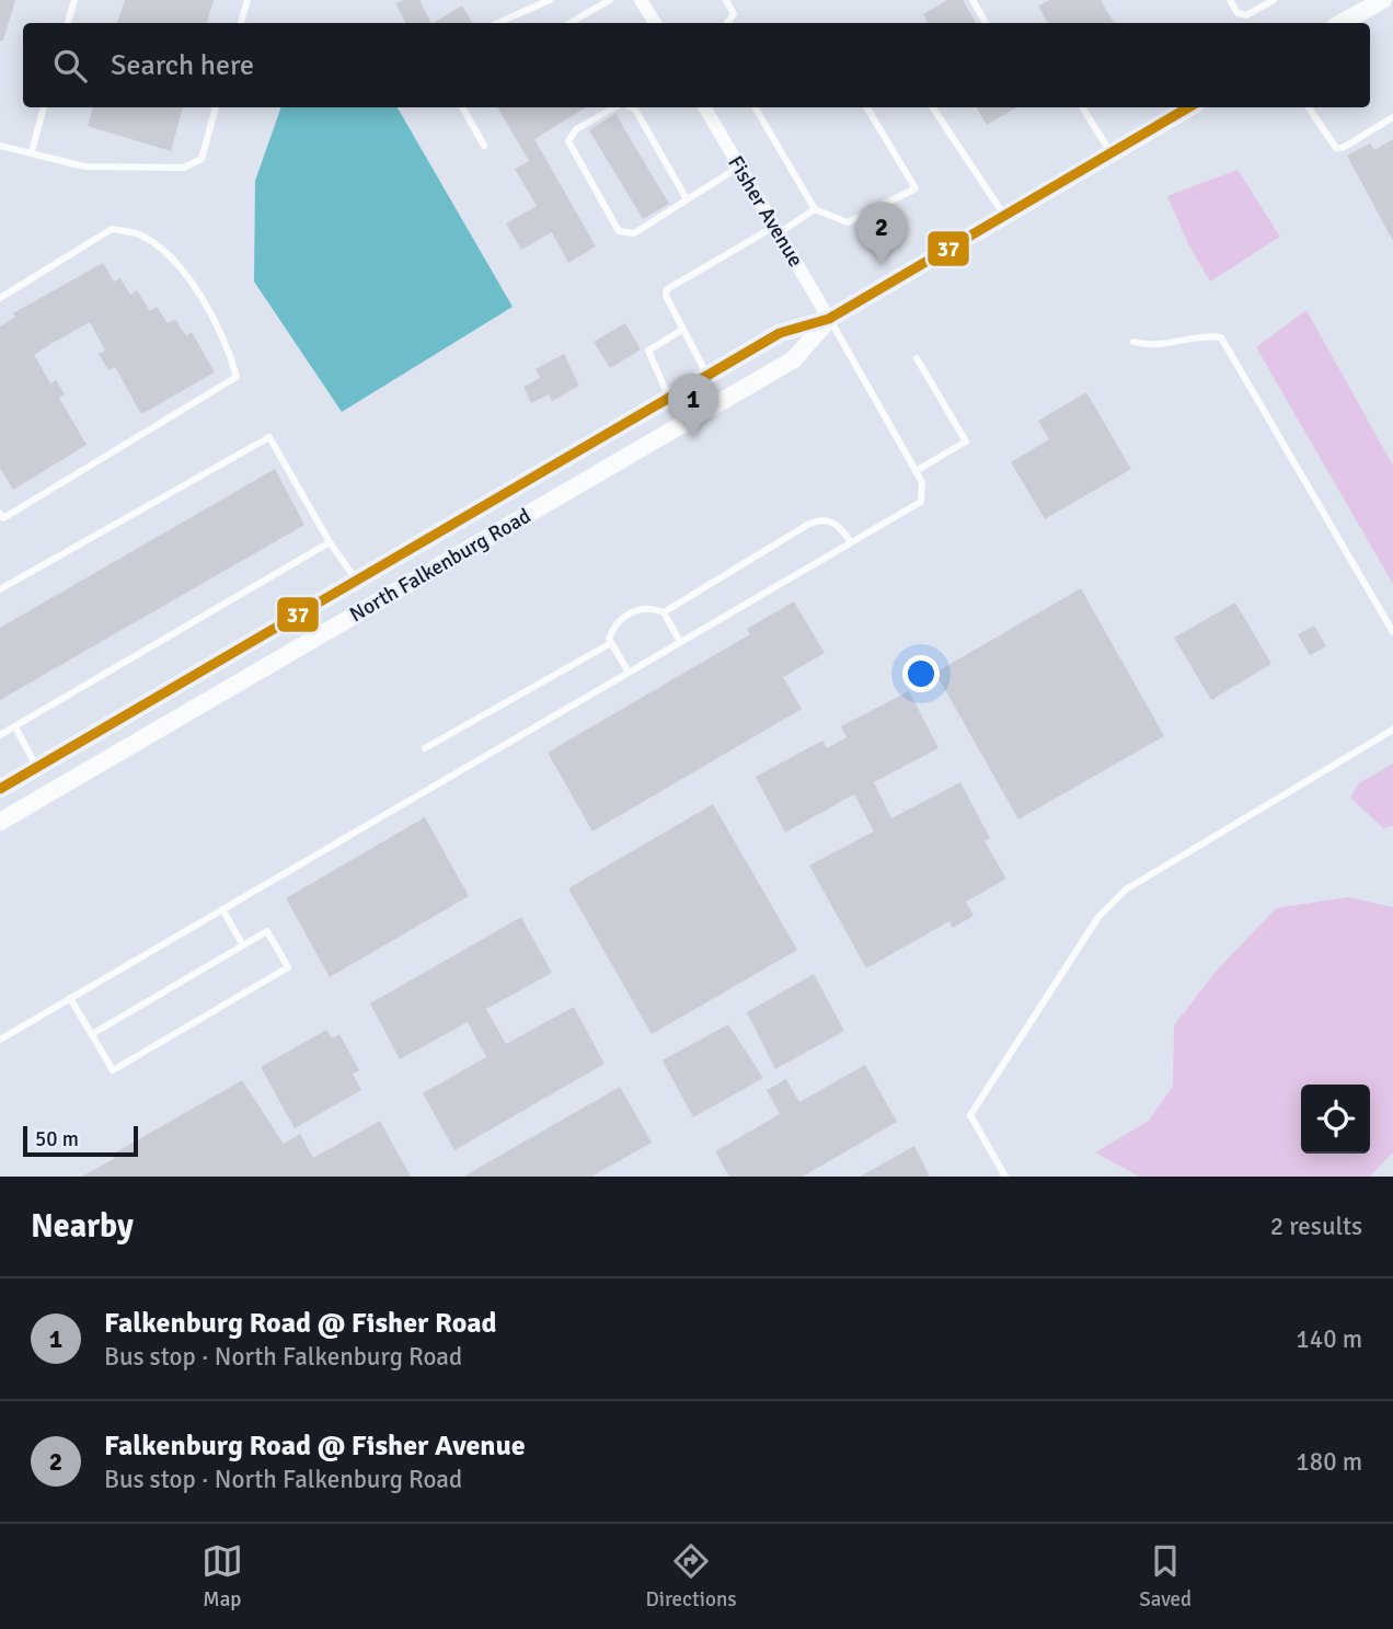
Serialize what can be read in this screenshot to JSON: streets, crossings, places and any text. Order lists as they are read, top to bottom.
{
  "streets": {
    "street": ["Fisher Avenue", "North Falkenburg Road"]
  },
  "crossings": [
    ["Fisher Avenue", "North Falkenburg Road"]
  ],
  "lines": ["transit line 37"],
  "scale_bar": "50 m",
  "page": {
    "search": "Search here",
    "pins": ["2", "1"],
    "scale": "50 m",
    "heading": ["Nearby", "2 results"],
    "list": [
      {
        "mark": "1",
        "name": "Falkenburg Road @ Fisher Road",
        "note": "Bus stop · North Falkenburg Road",
        "value": "140 m"
      },
      {
        "mark": "2",
        "name": "Falkenburg Road @ Fisher Avenue",
        "note": "Bus stop · North Falkenburg Road",
        "value": "180 m"
      }
    ],
    "nav": ["Map", "Directions", "Saved"]
  }
}
